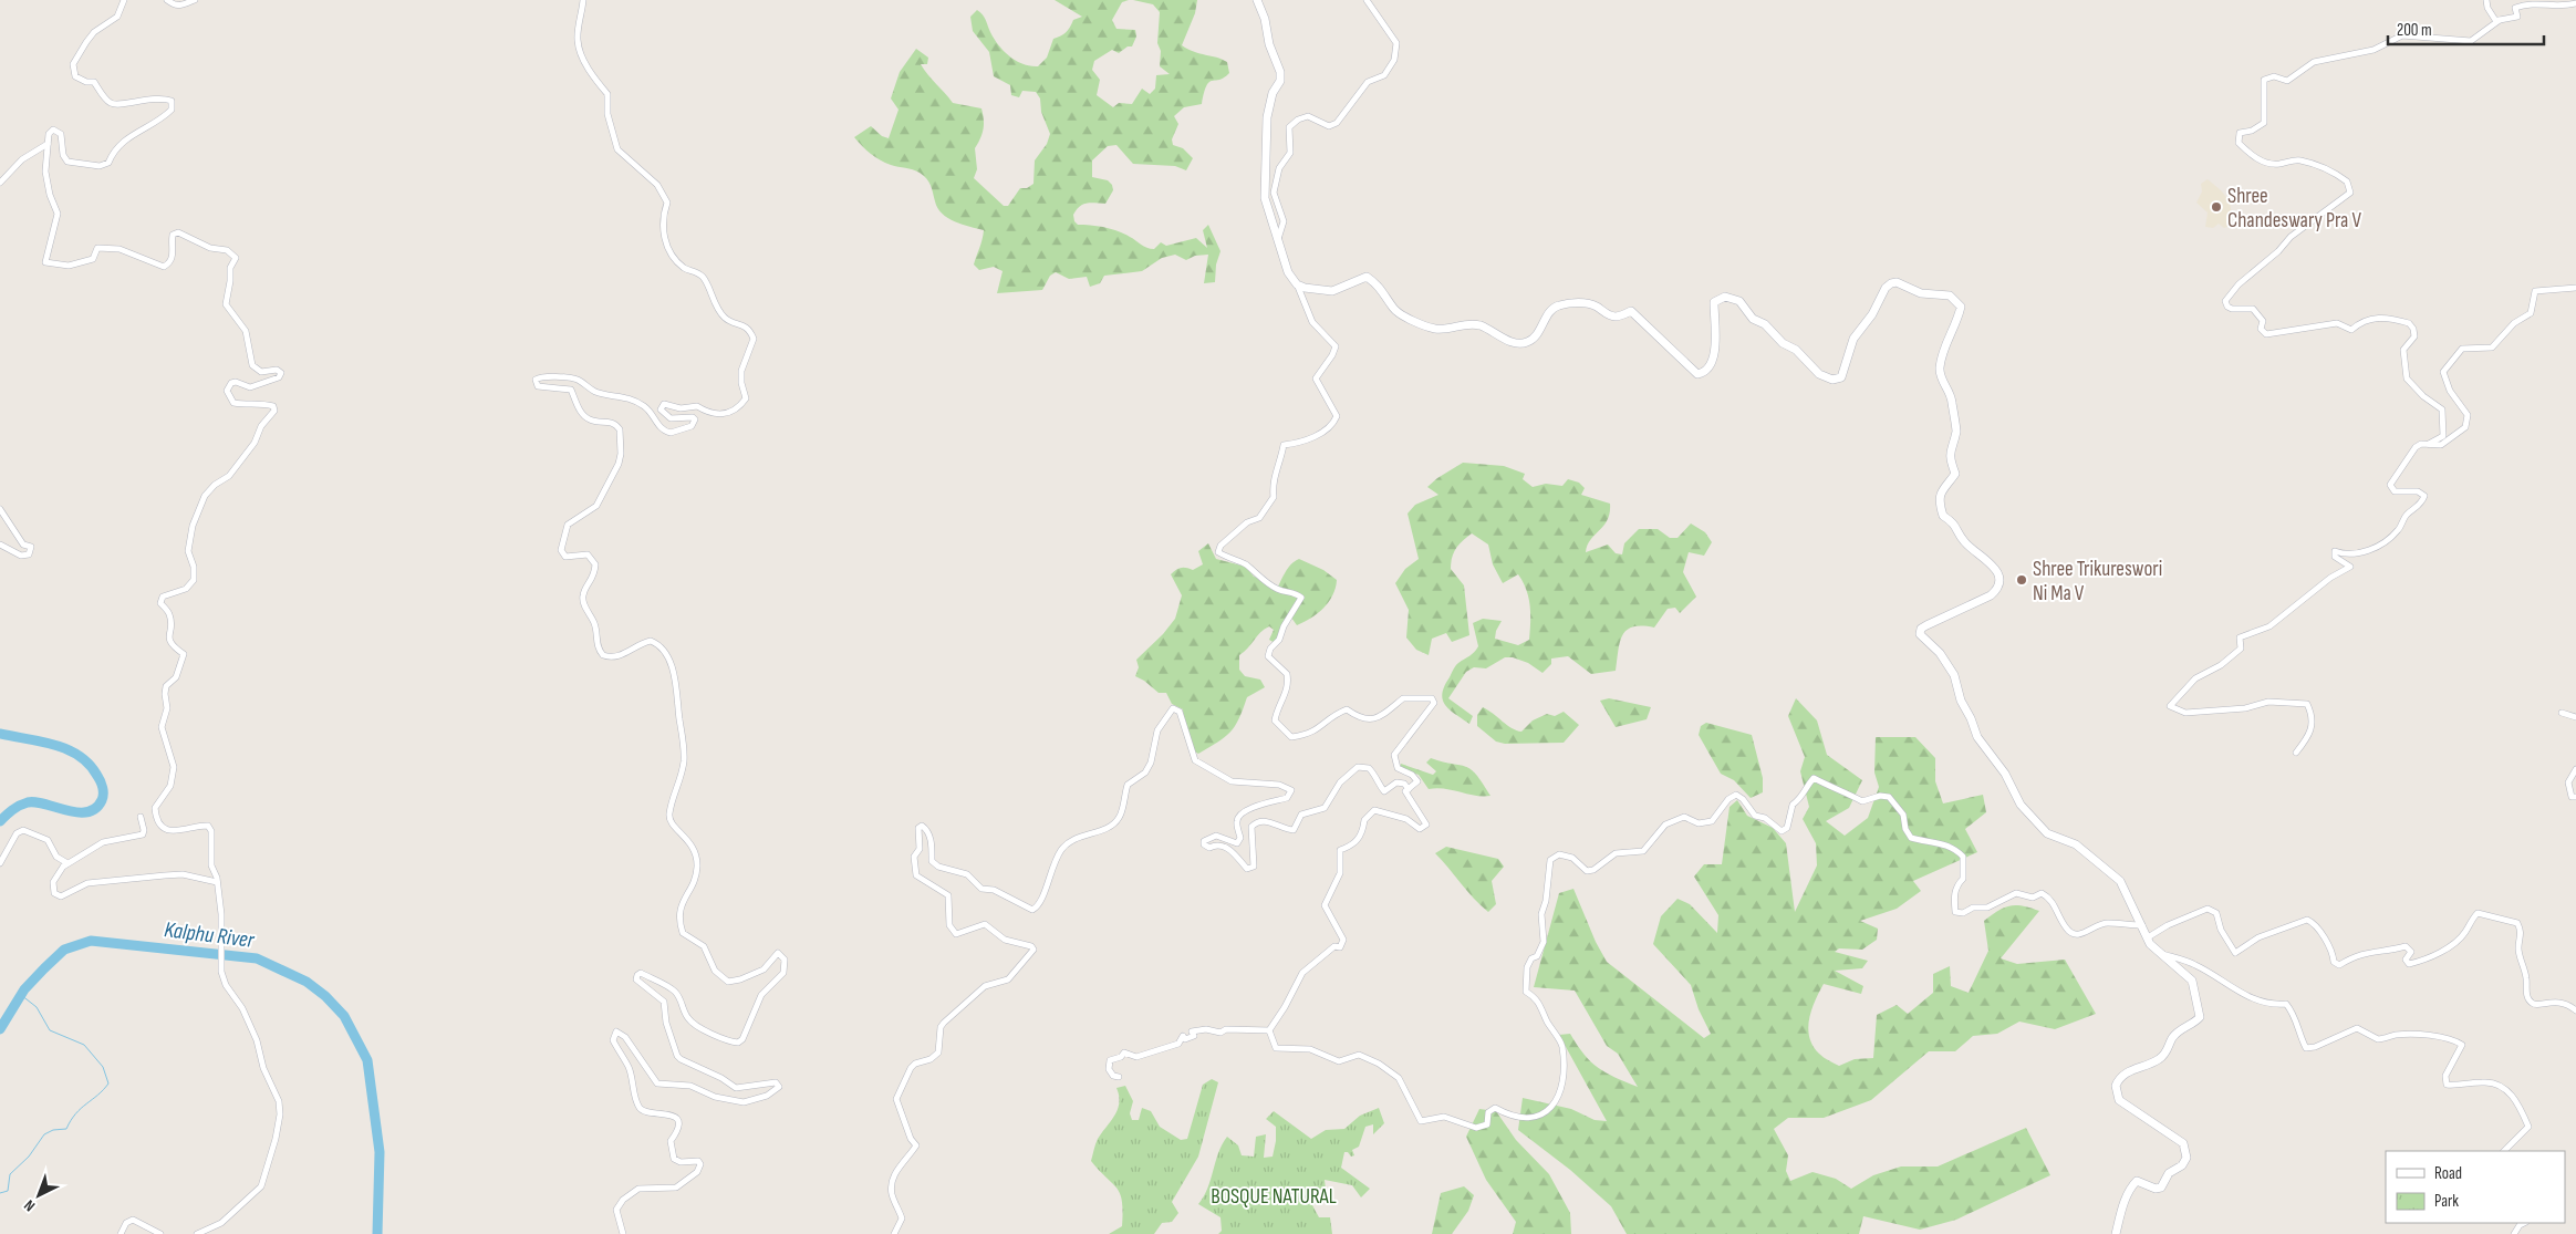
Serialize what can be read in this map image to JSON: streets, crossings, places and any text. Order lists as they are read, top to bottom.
{
  "water": ["Kalphu River"],
  "parks": ["BOSQUE NATURAL"],
  "places": ["Shree Chandeswary Pra V", "Shree Trikureswori Ni Ma V"],
  "legend": ["Road", "Park"],
  "scale_bar": "200 m",
  "north": "bottom left"
}
